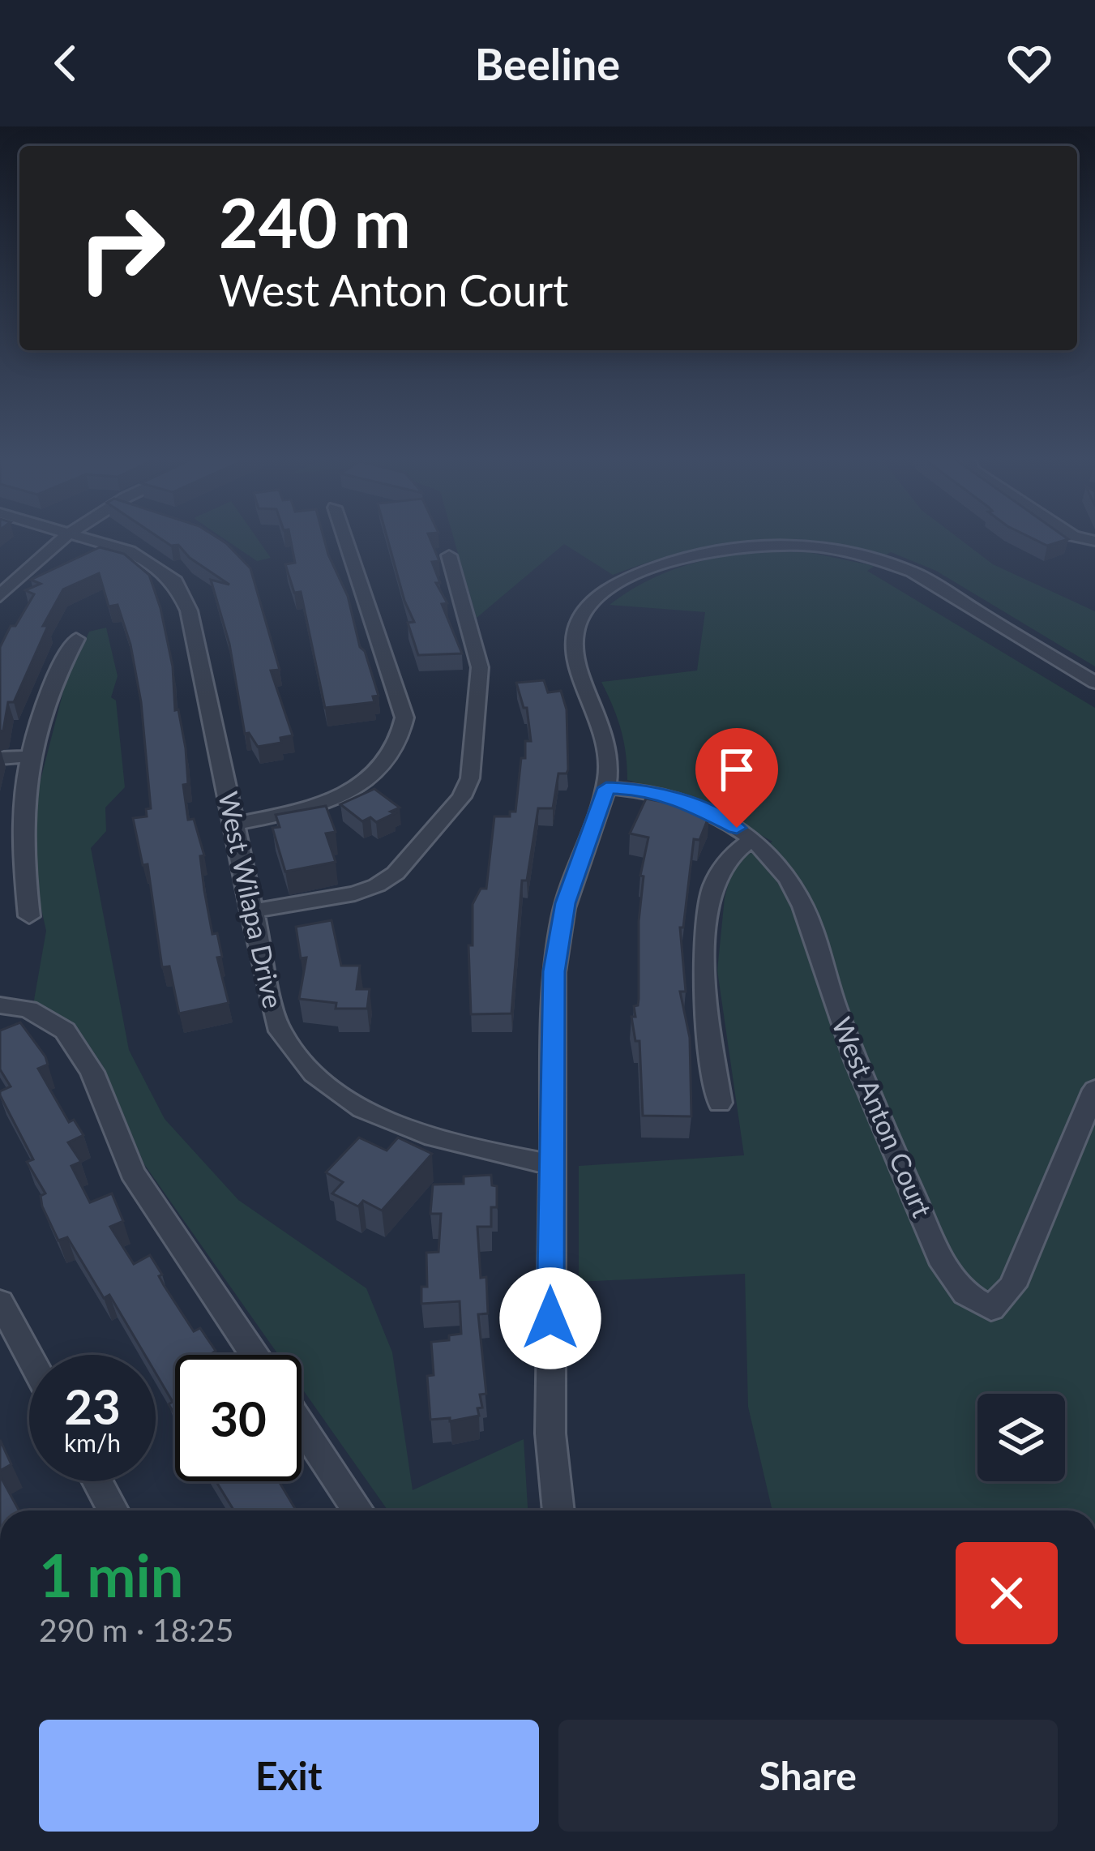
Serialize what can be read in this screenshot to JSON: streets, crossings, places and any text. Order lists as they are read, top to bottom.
{
  "streets": {
    "street": ["West Wilapa Drive", "West Anton Court"]
  },
  "page": {
    "header": "Beeline",
    "turn": ["240 m", "West Anton Court"],
    "speed": "23 km/h",
    "limit": "30",
    "heading": ["1 min", "290 m · 18:25"],
    "buttons": ["Exit", "Share"]
  }
}
